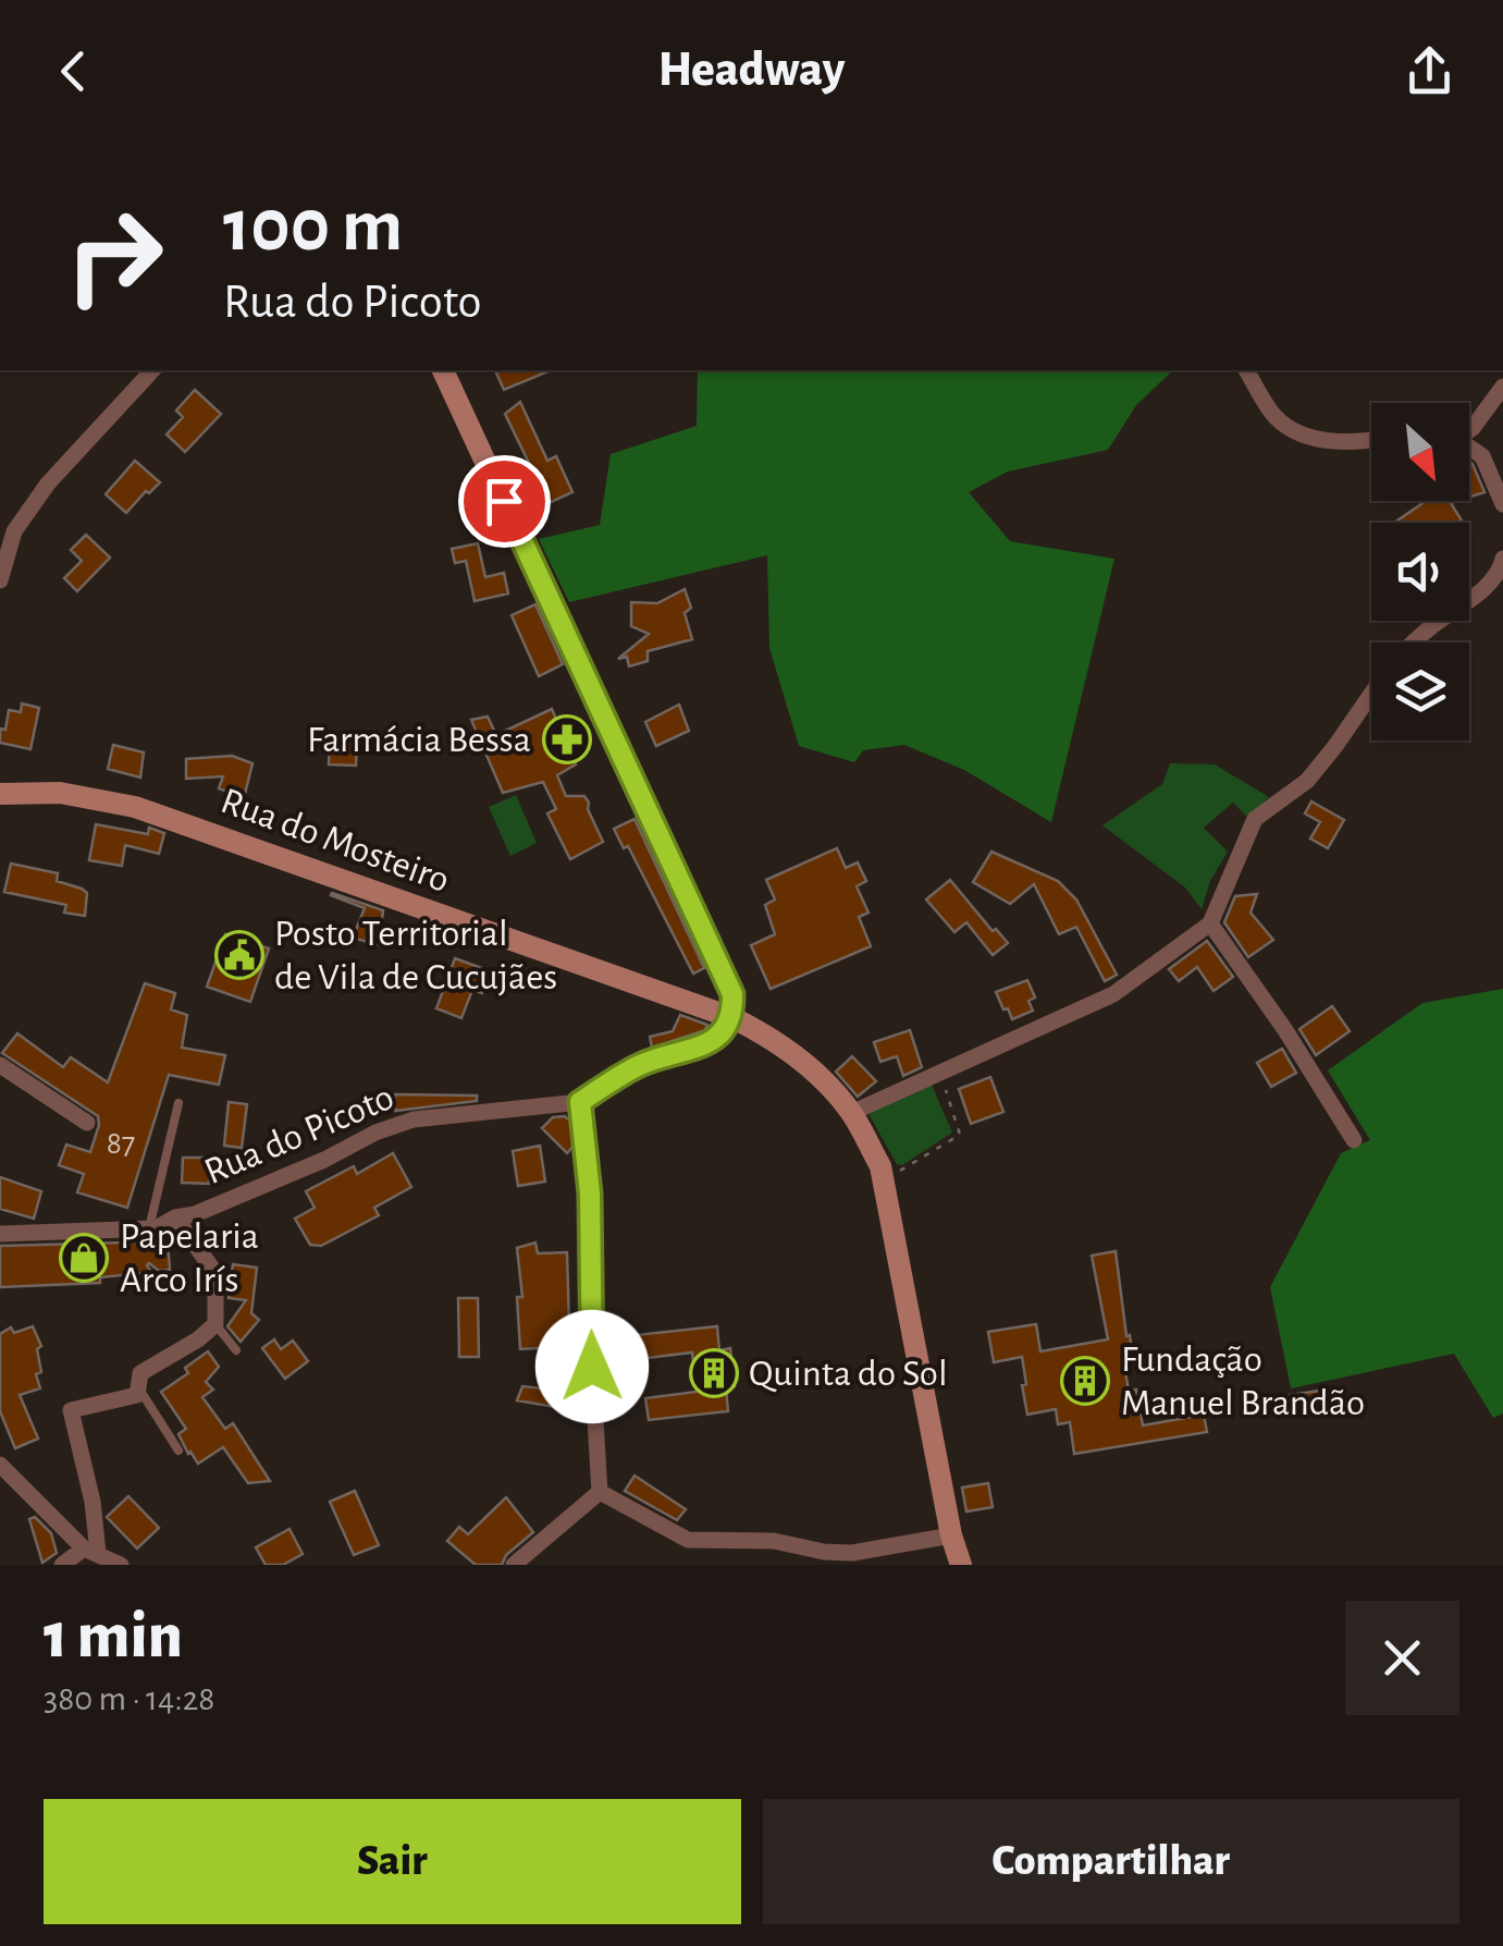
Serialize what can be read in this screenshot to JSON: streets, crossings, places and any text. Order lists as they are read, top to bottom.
{
  "streets": {
    "main road": ["Rua do Mosteiro"],
    "street": ["Rua do Picoto"]
  },
  "crossings": [
    ["Rua do Mosteiro", "Rua do Picoto"]
  ],
  "places": {
    "pharmacy": ["Farmácia Bessa"],
    "public building": ["Posto Territorial de Vila de Cucujães"],
    "shop": ["Papelaria Arco Irís"],
    "building": ["Quinta do Sol", "Fundação Manuel Brandão"]
  },
  "house_numbers": ["87"],
  "north": "bottom right",
  "page": {
    "header": "Headway",
    "turn": ["100 m", "Rua do Picoto"],
    "heading": ["1 min", "380 m · 14:28"],
    "buttons": ["Sair", "Compartilhar"]
  }
}
